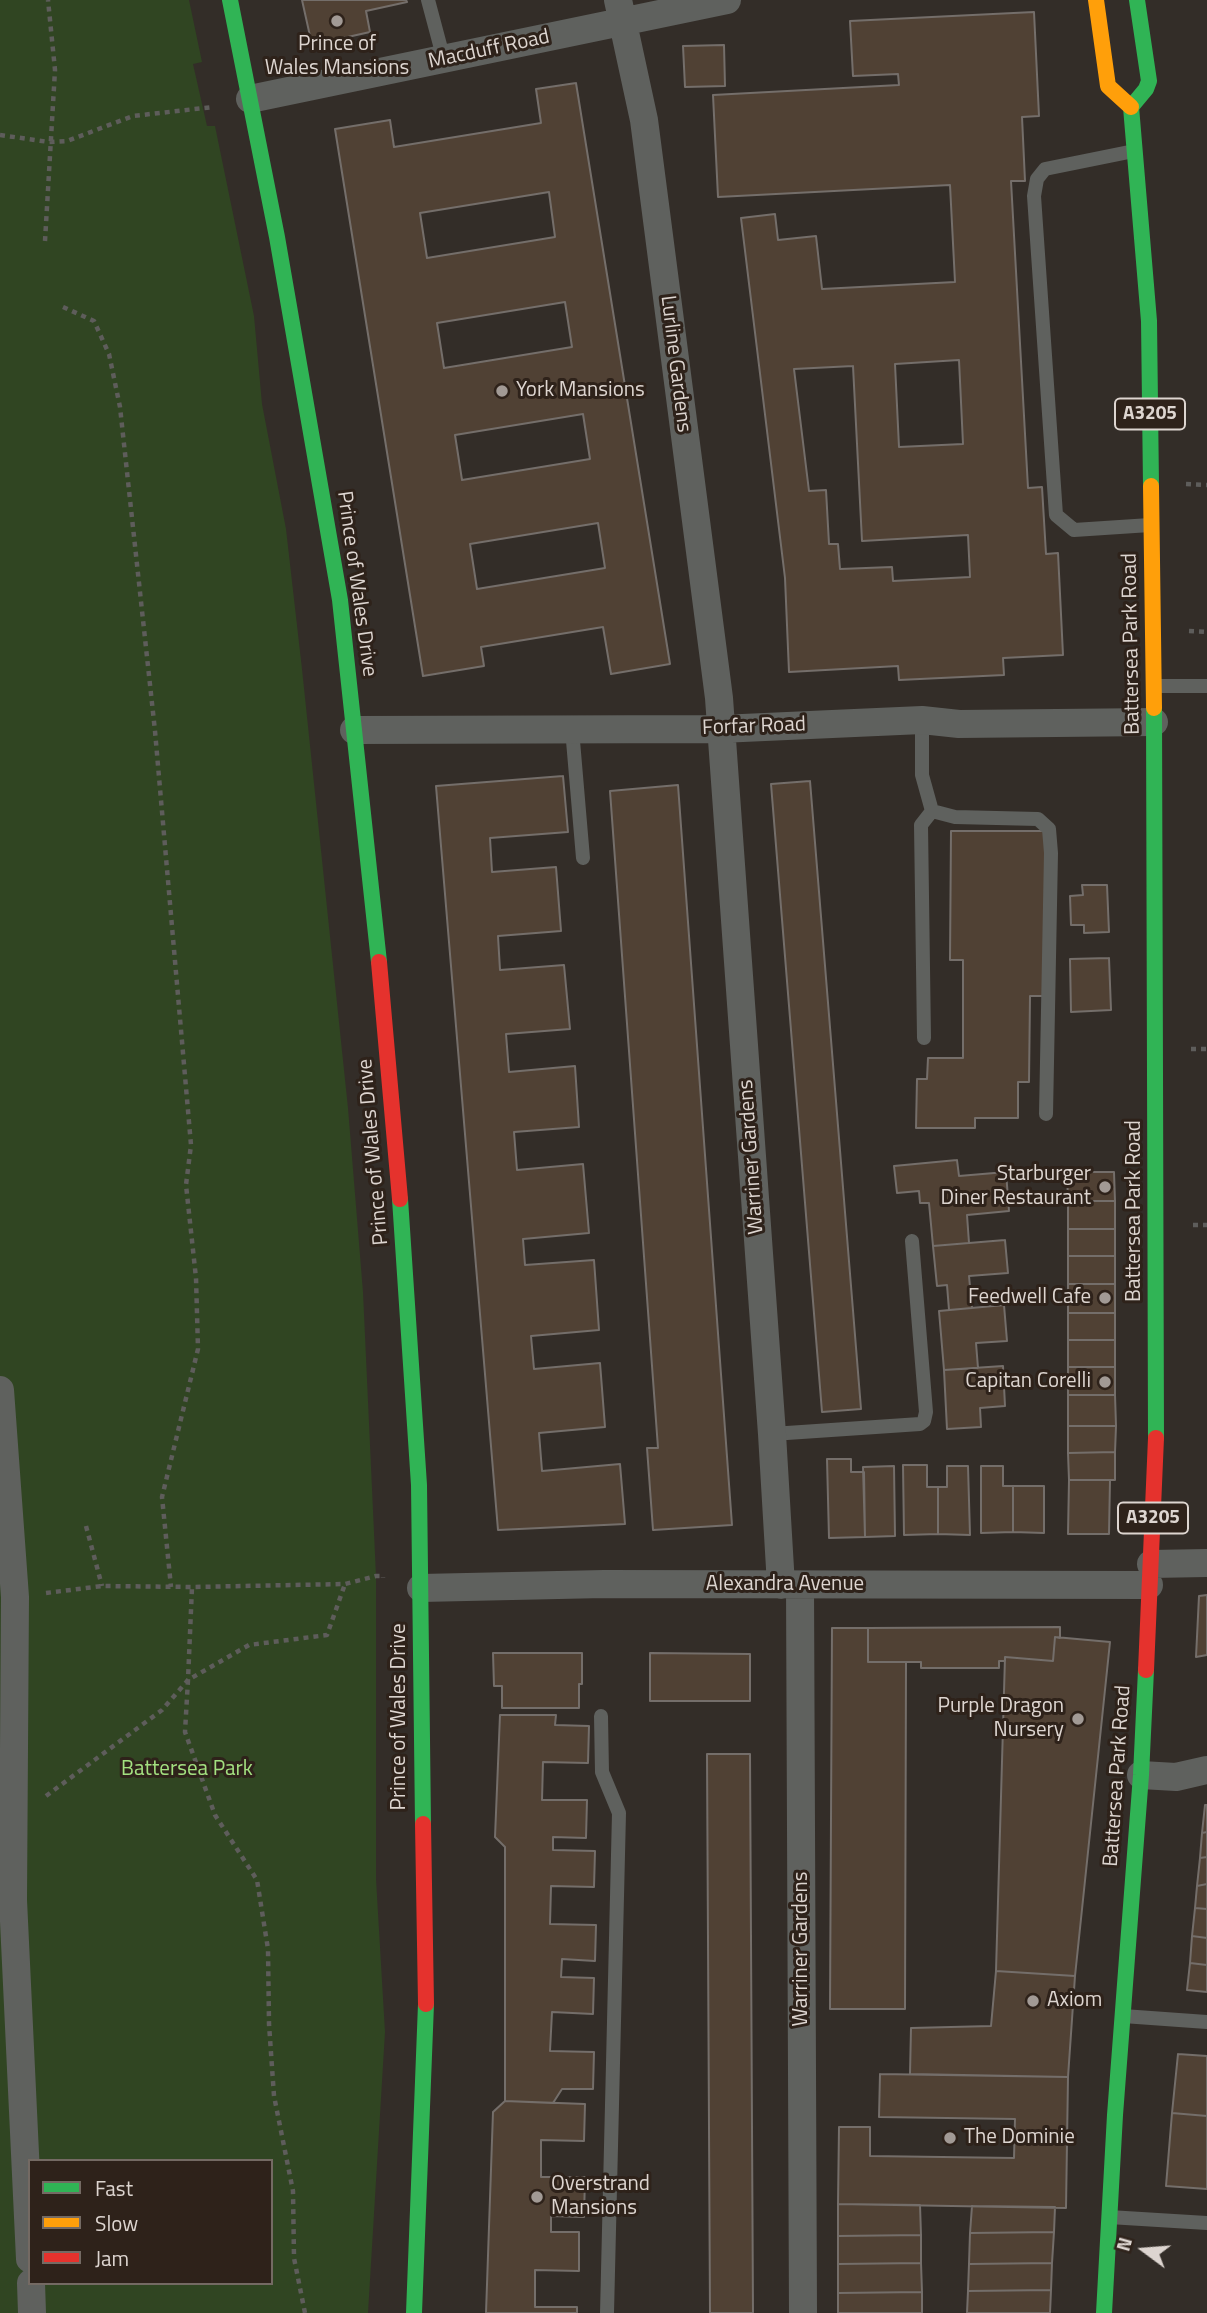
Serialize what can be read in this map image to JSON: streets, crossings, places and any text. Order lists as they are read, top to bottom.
{
  "streets": {
    "main road": ["A3205", "Prince of Wales Drive", "Battersea Park Road"],
    "street": [
      "Macduff Road",
      "Lurline Gardens",
      "Forfar Road",
      "Warriner Gardens",
      "Alexandra Avenue"
    ]
  },
  "crossings": [
    ["Macduff Road", "Lurline Gardens"],
    ["Macduff Road", "Prince of Wales Drive"],
    ["Lurline Gardens", "Forfar Road"],
    ["Lurline Gardens", "Warriner Gardens"],
    ["Prince of Wales Drive", "Forfar Road"],
    ["Prince of Wales Drive", "Alexandra Avenue"],
    ["Battersea Park Road", "Forfar Road"],
    ["Battersea Park Road", "Alexandra Avenue"],
    ["Forfar Road", "Warriner Gardens"],
    ["Warriner Gardens", "Alexandra Avenue"]
  ],
  "parks": ["Battersea Park"],
  "places": [
    "Prince of Wales Mansions",
    "York Mansions",
    "Starburger Diner Restaurant",
    "Feedwell Cafe",
    "Capitan Corelli",
    "Purple Dragon Nursery",
    "Axiom",
    "The Dominie",
    "Overstrand Mansions"
  ],
  "legend": ["Fast", "Slow", "Jam"],
  "north": "left"
}
